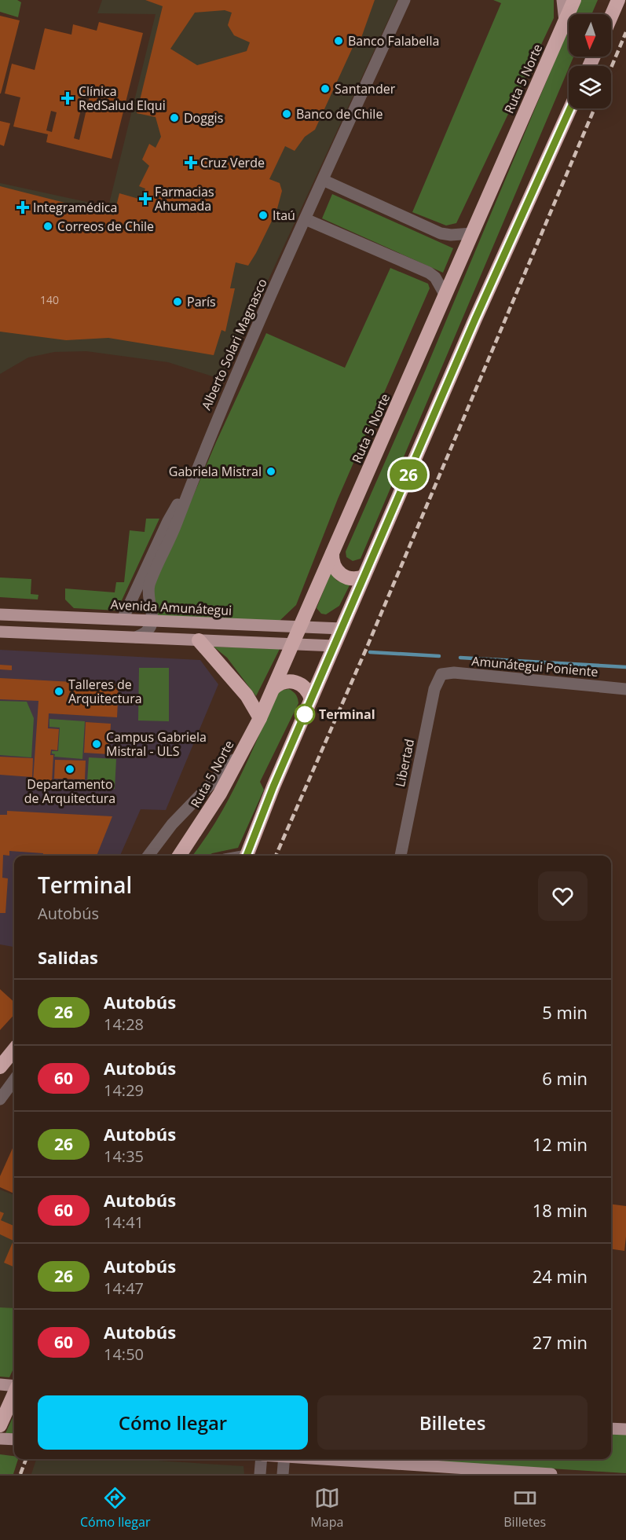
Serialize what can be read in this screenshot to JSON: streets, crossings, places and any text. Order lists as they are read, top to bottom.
{
  "streets": {
    "highway": ["Ruta 5 Norte"],
    "main road": ["Avenida Amunátegui"],
    "street": ["Alberto Solari Magnasco", "Amunátegui Poniente", "Libertad"]
  },
  "crossings": [
    ["Ruta 5 Norte", "Avenida Amunátegui"],
    ["Alberto Solari Magnasco", "Avenida Amunátegui"],
    ["Amunátegui Poniente", "Libertad"]
  ],
  "places": {
    "other": [
      "Banco Falabella",
      "Santander",
      "Banco de Chile",
      "Doggis",
      "Itaú",
      "Correos de Chile",
      "París",
      "Gabriela Mistral",
      "Talleres de Arquitectura",
      "Terminal",
      "Campus Gabriela Mistral - ULS",
      "Departamento de Arquitectura"
    ],
    "health": [
      "Clínica RedSalud Elqui",
      "Cruz Verde",
      "Farmacias Ahumada",
      "Integramédica"
    ]
  },
  "lines": ["bus line 26"],
  "house_numbers": ["140"],
  "north": "bottom",
  "page": {
    "on_map": "26",
    "heading": [
      ["Terminal", "Autobús"],
      "Salidas"
    ],
    "list": [
      {
        "mark": "26",
        "name": "Autobús",
        "note": "14:28",
        "value": "5 min"
      },
      {
        "mark": "60",
        "name": "Autobús",
        "note": "14:29",
        "value": "6 min"
      },
      {
        "mark": "26",
        "name": "Autobús",
        "note": "14:35",
        "value": "12 min"
      },
      {
        "mark": "60",
        "name": "Autobús",
        "note": "14:41",
        "value": "18 min"
      },
      {
        "mark": "26",
        "name": "Autobús",
        "note": "14:47",
        "value": "24 min"
      },
      {
        "mark": "60",
        "name": "Autobús",
        "note": "14:50",
        "value": "27 min"
      }
    ],
    "buttons": ["Cómo llegar", "Billetes"],
    "tabs": ["Cómo llegar", "Mapa", "Billetes"]
  }
}
